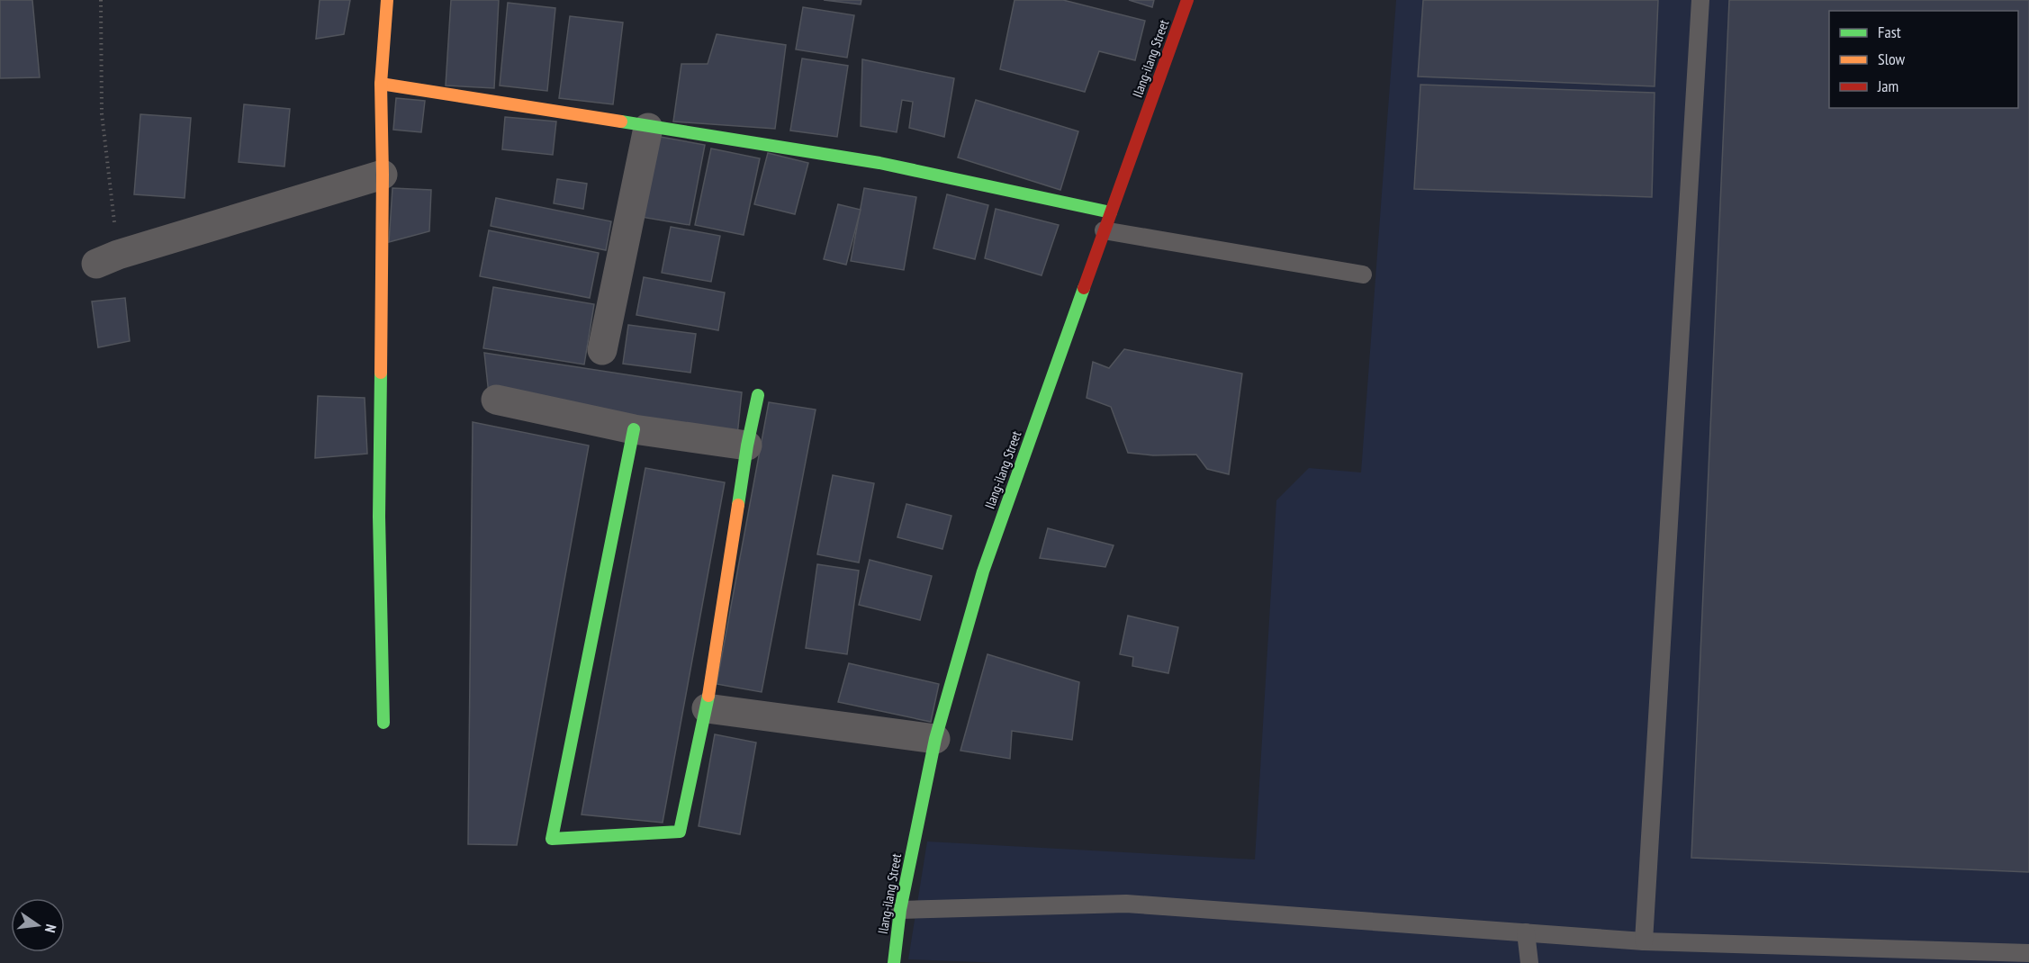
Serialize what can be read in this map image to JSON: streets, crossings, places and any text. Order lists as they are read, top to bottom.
{
  "streets": {
    "street": ["Ilang-ilang Street"]
  },
  "legend": ["Fast", "Slow", "Jam"],
  "north": "right"
}
